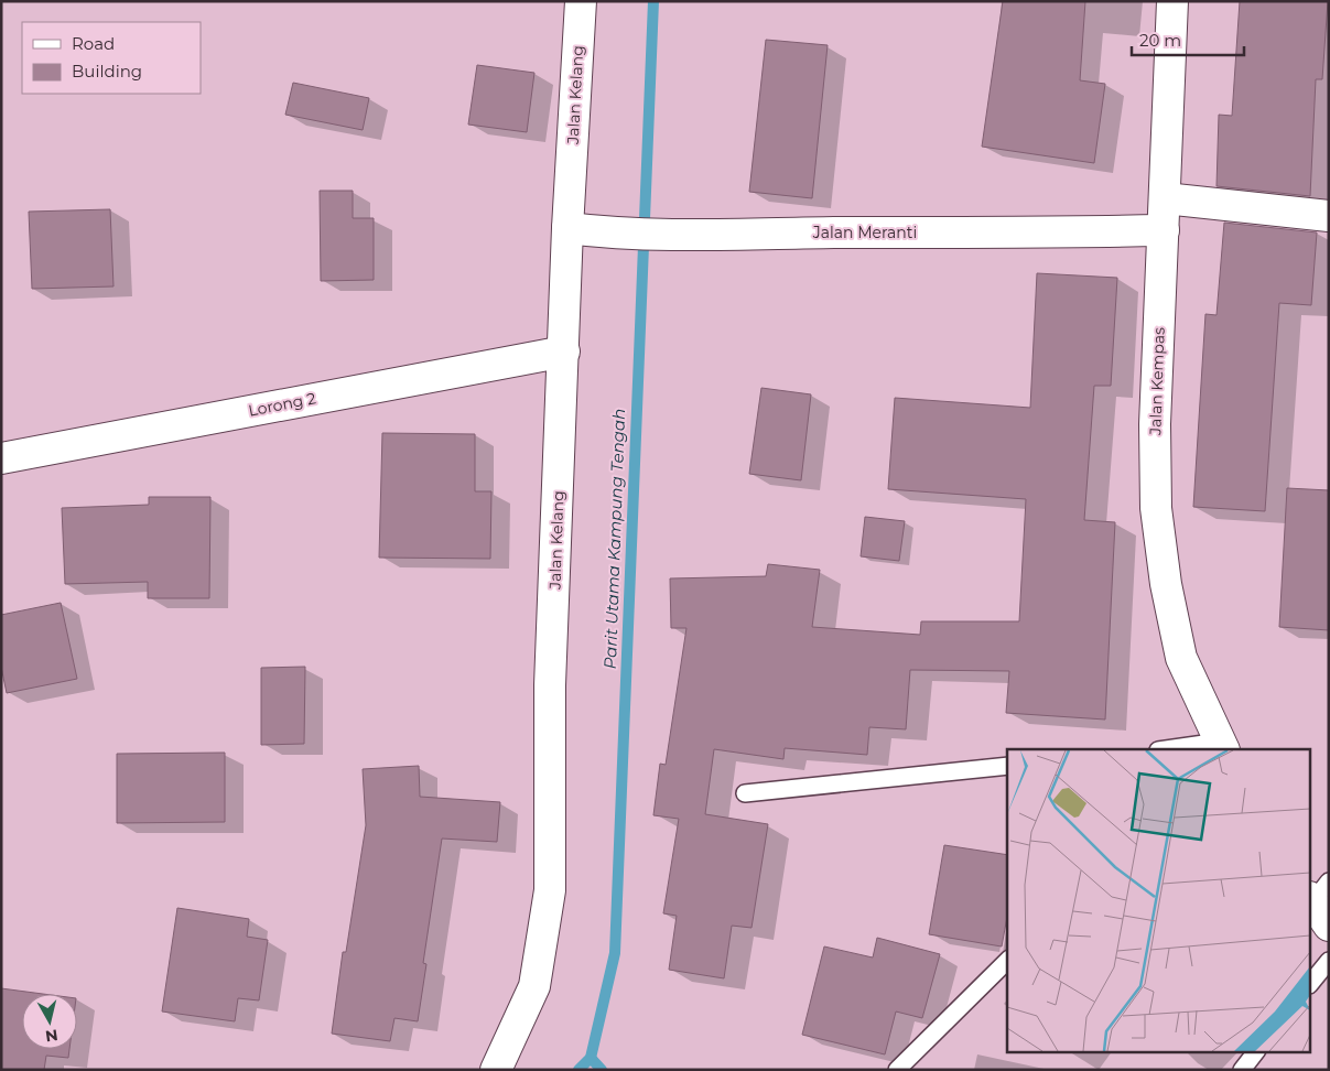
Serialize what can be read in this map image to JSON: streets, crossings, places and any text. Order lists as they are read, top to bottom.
{
  "streets": {
    "street": [
      "Jalan Kelang",
      "Jalan Meranti",
      "Jalan Kempas",
      "Lorong 2"
    ]
  },
  "crossings": [
    ["Jalan Kelang", "Jalan Meranti"],
    ["Jalan Kelang", "Lorong 2"],
    ["Jalan Meranti", "Jalan Kempas"]
  ],
  "water": ["Parit Utama Kampung Tengah"],
  "legend": ["Road", "Building"],
  "scale_bar": "20 m",
  "north": "bottom"
}
